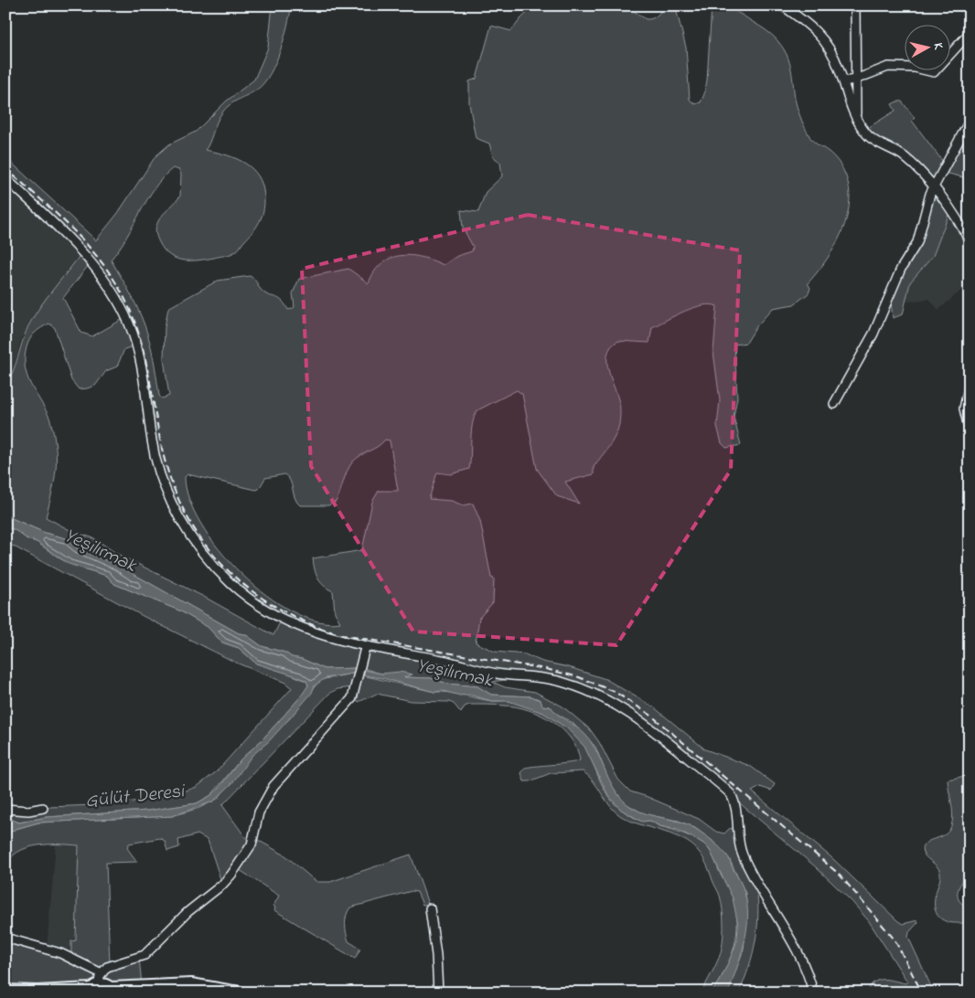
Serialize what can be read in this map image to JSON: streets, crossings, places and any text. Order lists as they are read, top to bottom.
{
  "water": ["Yeşilırmak", "Gülüt Deresi"],
  "north": "right"
}
